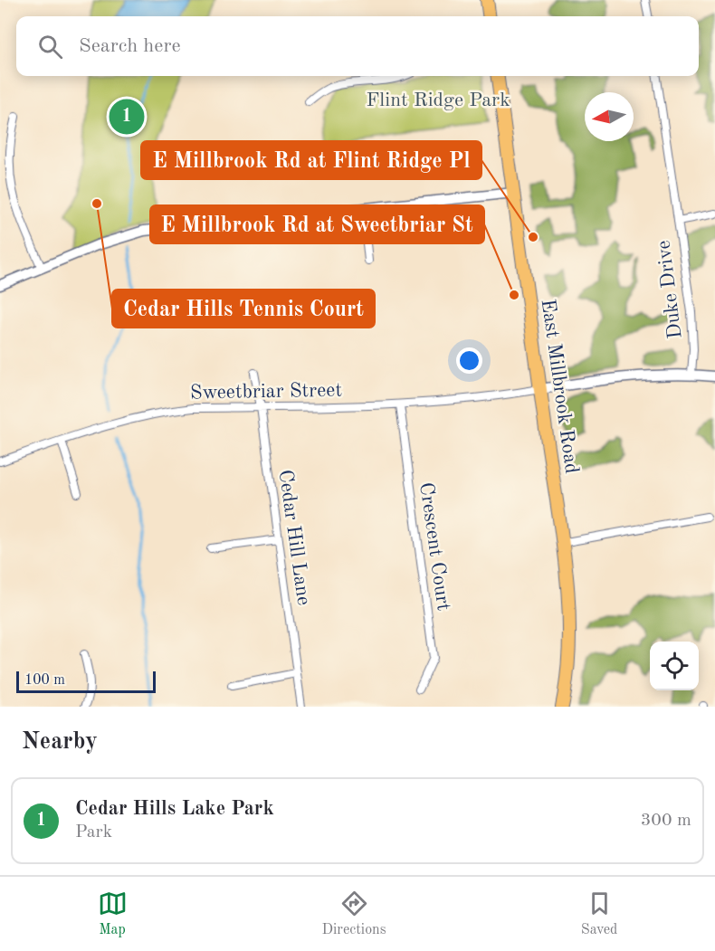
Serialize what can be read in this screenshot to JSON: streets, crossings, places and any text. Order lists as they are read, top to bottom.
{
  "streets": {
    "main road": ["East Millbrook Road"],
    "street": [
      "Duke Drive",
      "Sweetbriar Street",
      "Cedar Hill Lane",
      "Crescent Court"
    ]
  },
  "crossings": [
    ["East Millbrook Road", "Sweetbriar Street"],
    ["Sweetbriar Street", "Cedar Hill Lane"],
    ["Sweetbriar Street", "Crescent Court"]
  ],
  "parks": ["Flint Ridge Park"],
  "places": ["Cedar Hills Tennis Court", "E Millbrook Rd at Flint Ridge Pl", "E Millbrook Rd at Sweetbriar St"],
  "scale_bar": "100 m",
  "north": "left",
  "page": {
    "search": "Search here",
    "pins": "1",
    "scale": "100 m",
    "heading": "Nearby",
    "list": [
      {
        "mark": "1",
        "name": "Cedar Hills Lake Park",
        "note": "Park",
        "value": "300 m"
      }
    ],
    "nav": ["Map", "Directions", "Saved"]
  }
}
